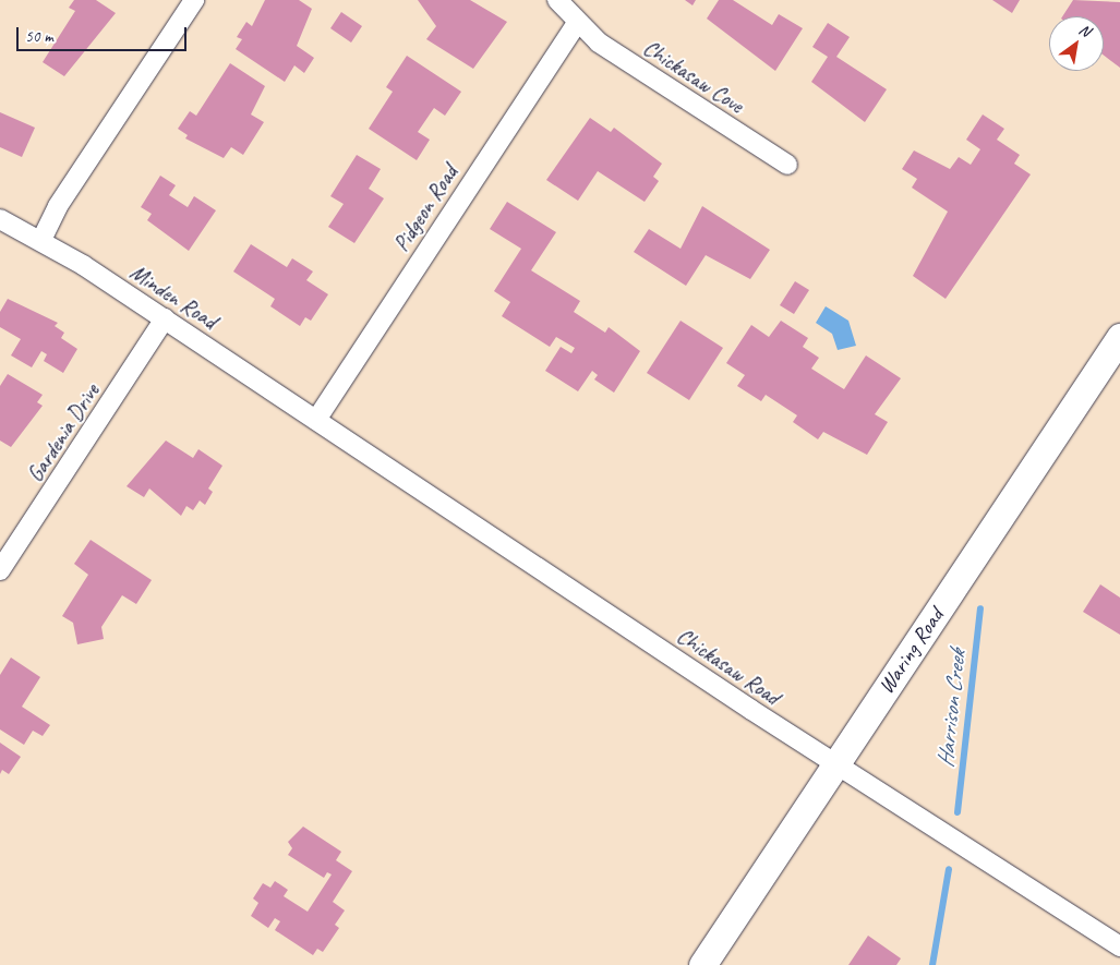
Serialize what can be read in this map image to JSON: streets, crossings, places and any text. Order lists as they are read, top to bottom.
{
  "streets": {
    "main road": ["Waring Road"],
    "street": [
      "Chickasaw Cove",
      "Pidgeon Road",
      "Minden Road",
      "Gardenia Drive",
      "Chickasaw Road"
    ]
  },
  "crossings": [
    ["Chickasaw Cove", "Pidgeon Road"],
    ["Pidgeon Road", "Minden Road"],
    ["Pidgeon Road", "Chickasaw Road"],
    ["Minden Road", "Gardenia Drive"],
    ["Minden Road", "Chickasaw Road"],
    ["Waring Road", "Chickasaw Road"]
  ],
  "water": ["Harrison Creek"],
  "scale_bar": "50 m",
  "north": "top right"
}
